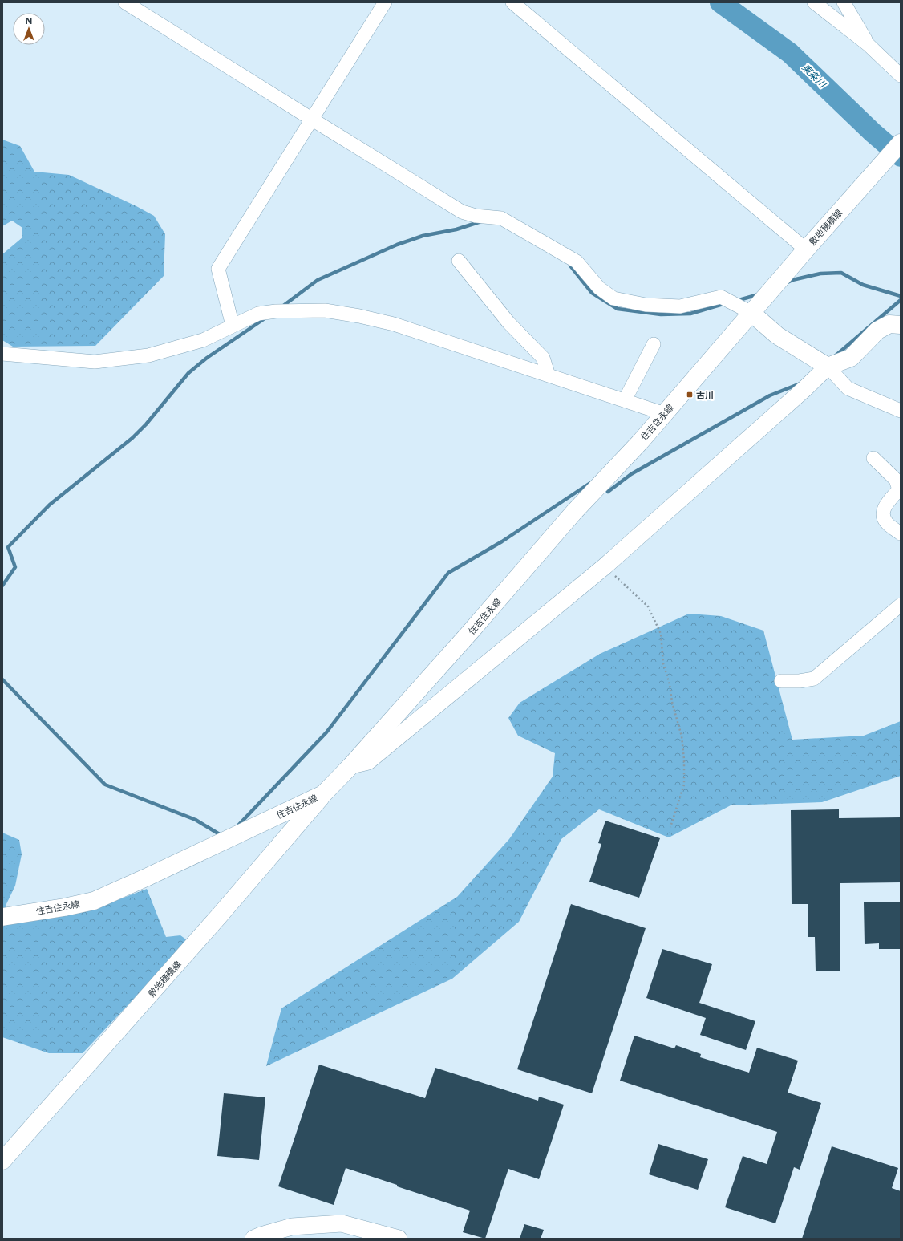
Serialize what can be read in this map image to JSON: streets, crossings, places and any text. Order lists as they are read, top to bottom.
{
  "streets": {
    "main road": ["敷地穂積線", "住吉住永線"]
  },
  "crossings": [
    ["敷地穂積線", "住吉住永線"]
  ],
  "water": ["東条川"],
  "places": {
    "transit": ["古川"]
  },
  "north": "top"
}
